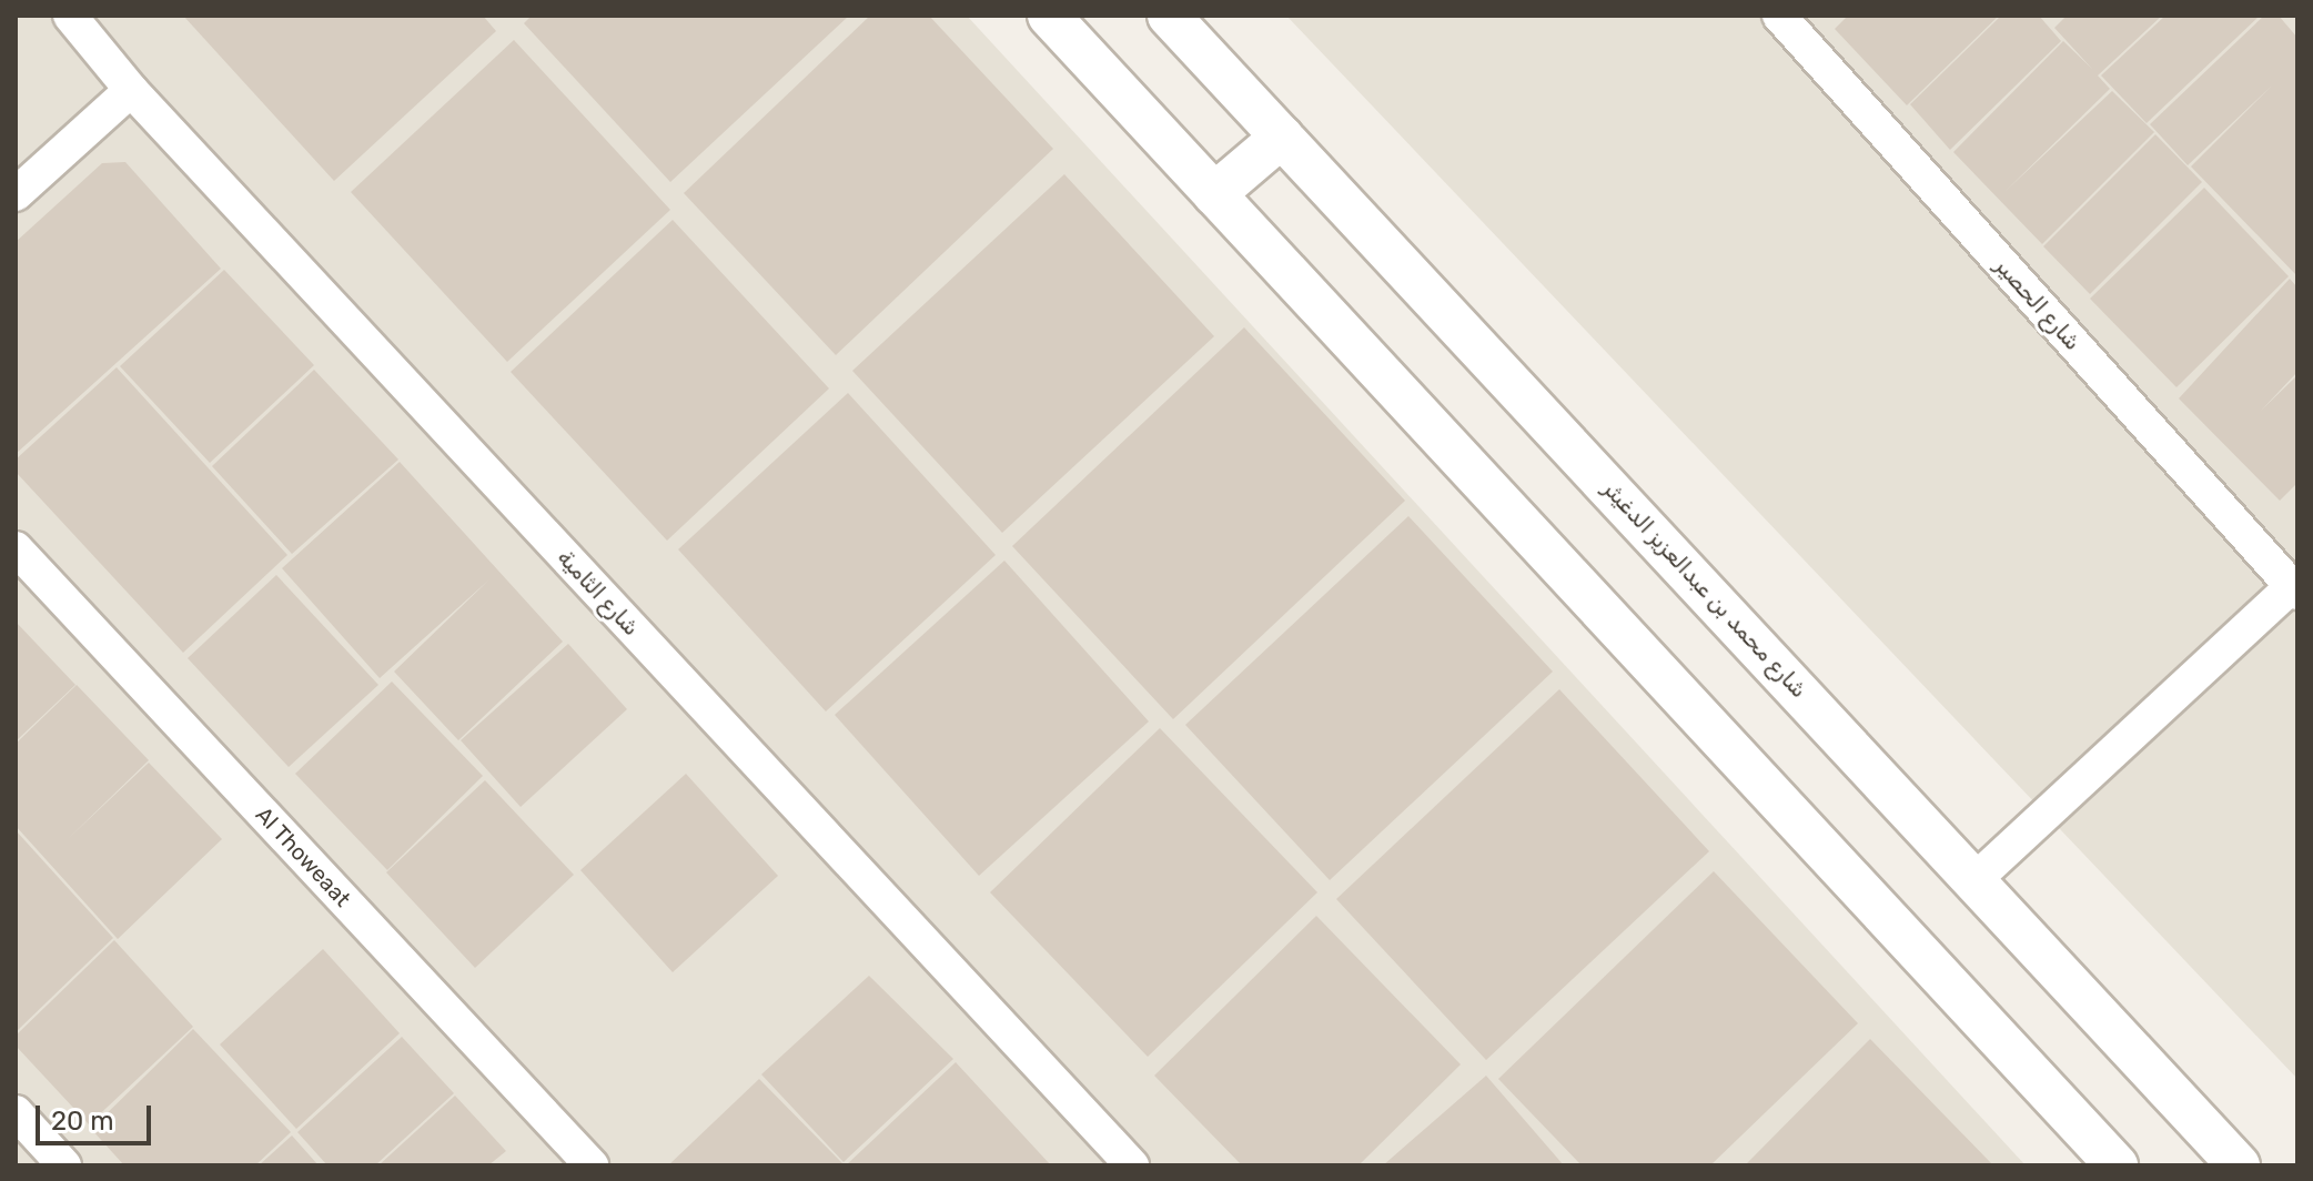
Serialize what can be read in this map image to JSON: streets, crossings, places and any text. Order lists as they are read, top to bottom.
{
  "streets": {
    "street": [
      "شارع الحصير",
      "شارع محمد بن عبدالعزيز الدغيثر",
      "شارع الثامية",
      "Al Thoweaat"
    ]
  },
  "scale_bar": "20 m"
}
